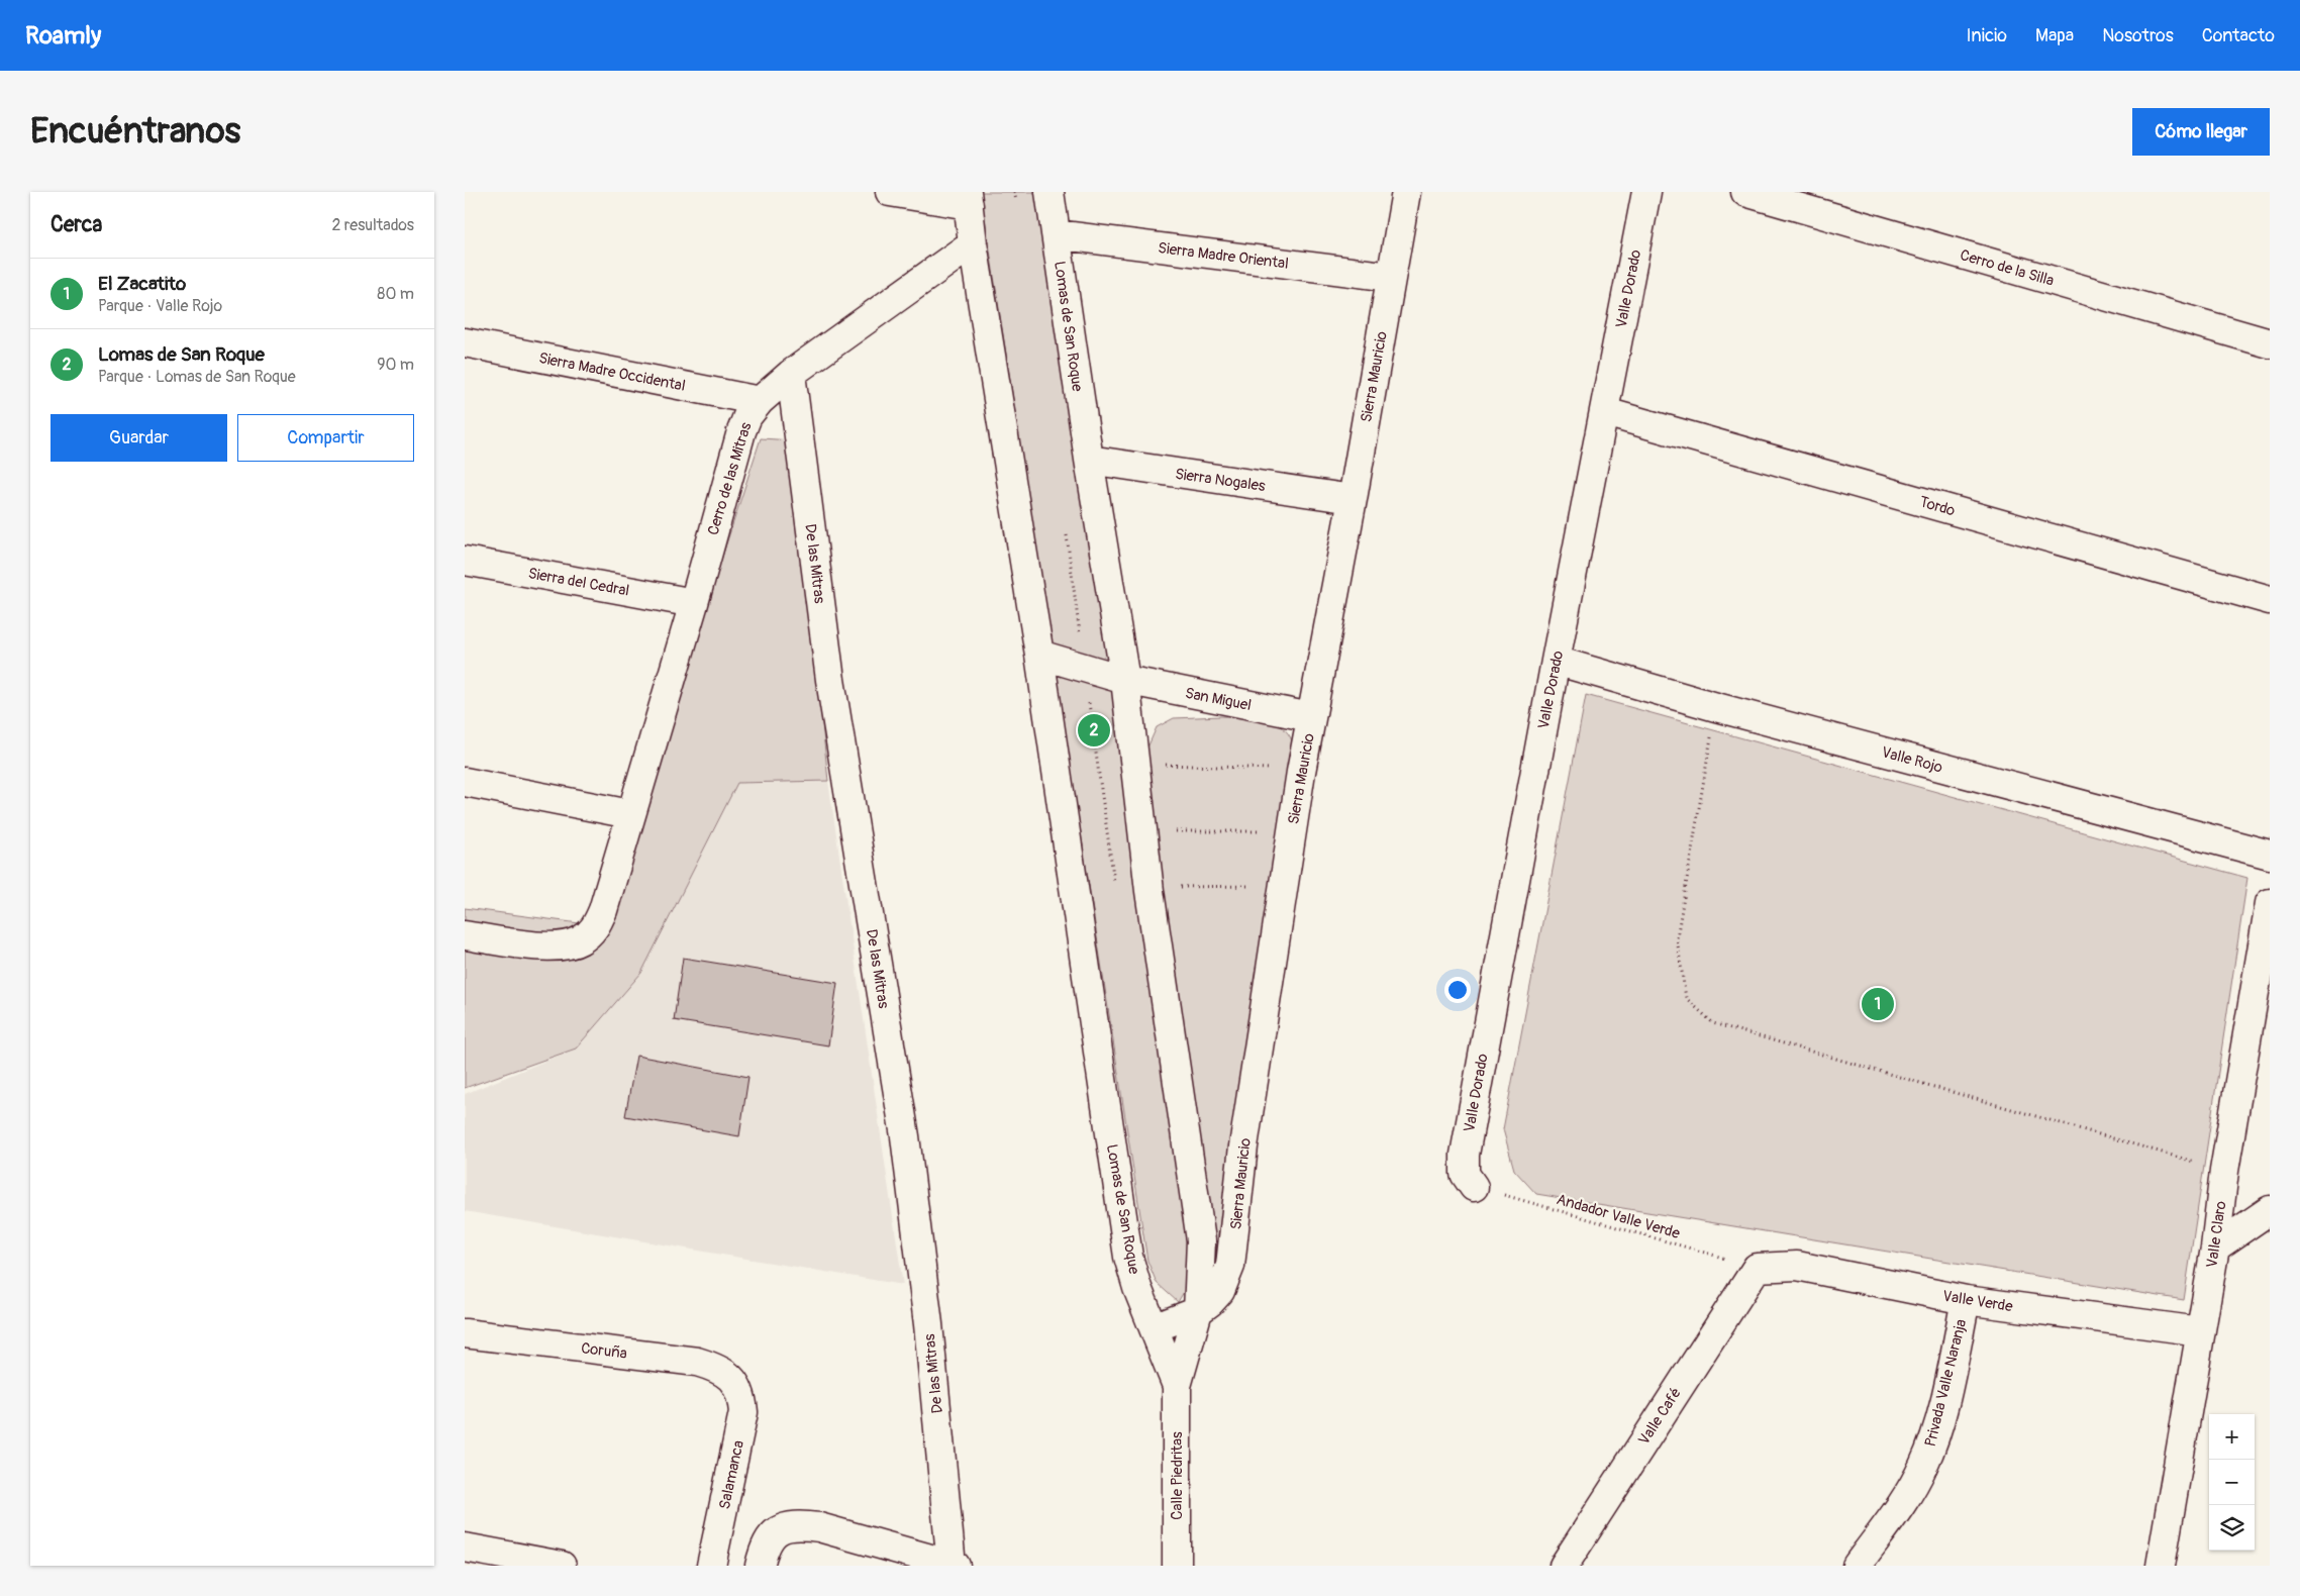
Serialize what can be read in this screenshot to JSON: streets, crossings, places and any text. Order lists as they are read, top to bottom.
{
  "streets": {
    "street": [
      "Sierra Madre Oriental",
      "Cerro de la Silla",
      "Valle Dorado",
      "Lomas de San Roque",
      "Sierra Madre Occidental",
      "Sierra Mauricio",
      "Cerro de las Mitras",
      "Sierra Nogales",
      "Tordo",
      "De las Mitras",
      "Sierra del Cedral",
      "San Miguel",
      "Valle Rojo",
      "Valle Claro",
      "Valle Verde",
      "Coruña",
      "Privada Valle Naranja",
      "Valle Café",
      "Salamanca",
      "Calle Piedritas"
    ],
    "path": ["Andador Valle Verde"]
  },
  "crossings": [
    ["Sierra Madre Oriental", "Lomas de San Roque"],
    ["Sierra Madre Oriental", "Sierra Mauricio"],
    ["Valle Dorado", "Tordo"],
    ["Valle Dorado", "Valle Rojo"],
    ["Valle Dorado", "Andador Valle Verde"],
    ["Lomas de San Roque", "Sierra Mauricio"],
    ["Lomas de San Roque", "Cerro de las Mitras"],
    ["Lomas de San Roque", "Sierra Nogales"],
    ["Lomas de San Roque", "San Miguel"],
    ["Lomas de San Roque", "Calle Piedritas"],
    ["Sierra Madre Occidental", "Cerro de las Mitras"],
    ["Sierra Mauricio", "Sierra Nogales"],
    ["Sierra Mauricio", "San Miguel"],
    ["Cerro de las Mitras", "De las Mitras"],
    ["Cerro de las Mitras", "Sierra del Cedral"],
    ["Andador Valle Verde", "Valle Verde"],
    ["Andador Valle Verde", "Valle Café"],
    ["Valle Claro", "Valle Verde"],
    ["Valle Verde", "Privada Valle Naranja"],
    ["Valle Verde", "Valle Café"],
    ["Coruña", "Salamanca"]
  ],
  "page": {
    "header": "Roamly",
    "nav": [
      "Inicio",
      "Mapa",
      "Nosotros",
      "Contacto"
    ],
    "buttons": [
      "Cómo llegar",
      ["Guardar", "Compartir"]
    ],
    "title": "Encuéntranos",
    "heading": ["Cerca", "2 resultados"],
    "list": [
      {
        "mark": "1",
        "name": "El Zacatito",
        "note": "Parque · Valle Rojo",
        "value": "80 m"
      },
      {
        "mark": "2",
        "name": "Lomas de San Roque",
        "note": "Parque · Lomas de San Roque",
        "value": "90 m"
      }
    ],
    "pins": ["2", "1"],
    "map_buttons": ["+", "−"]
  }
}
